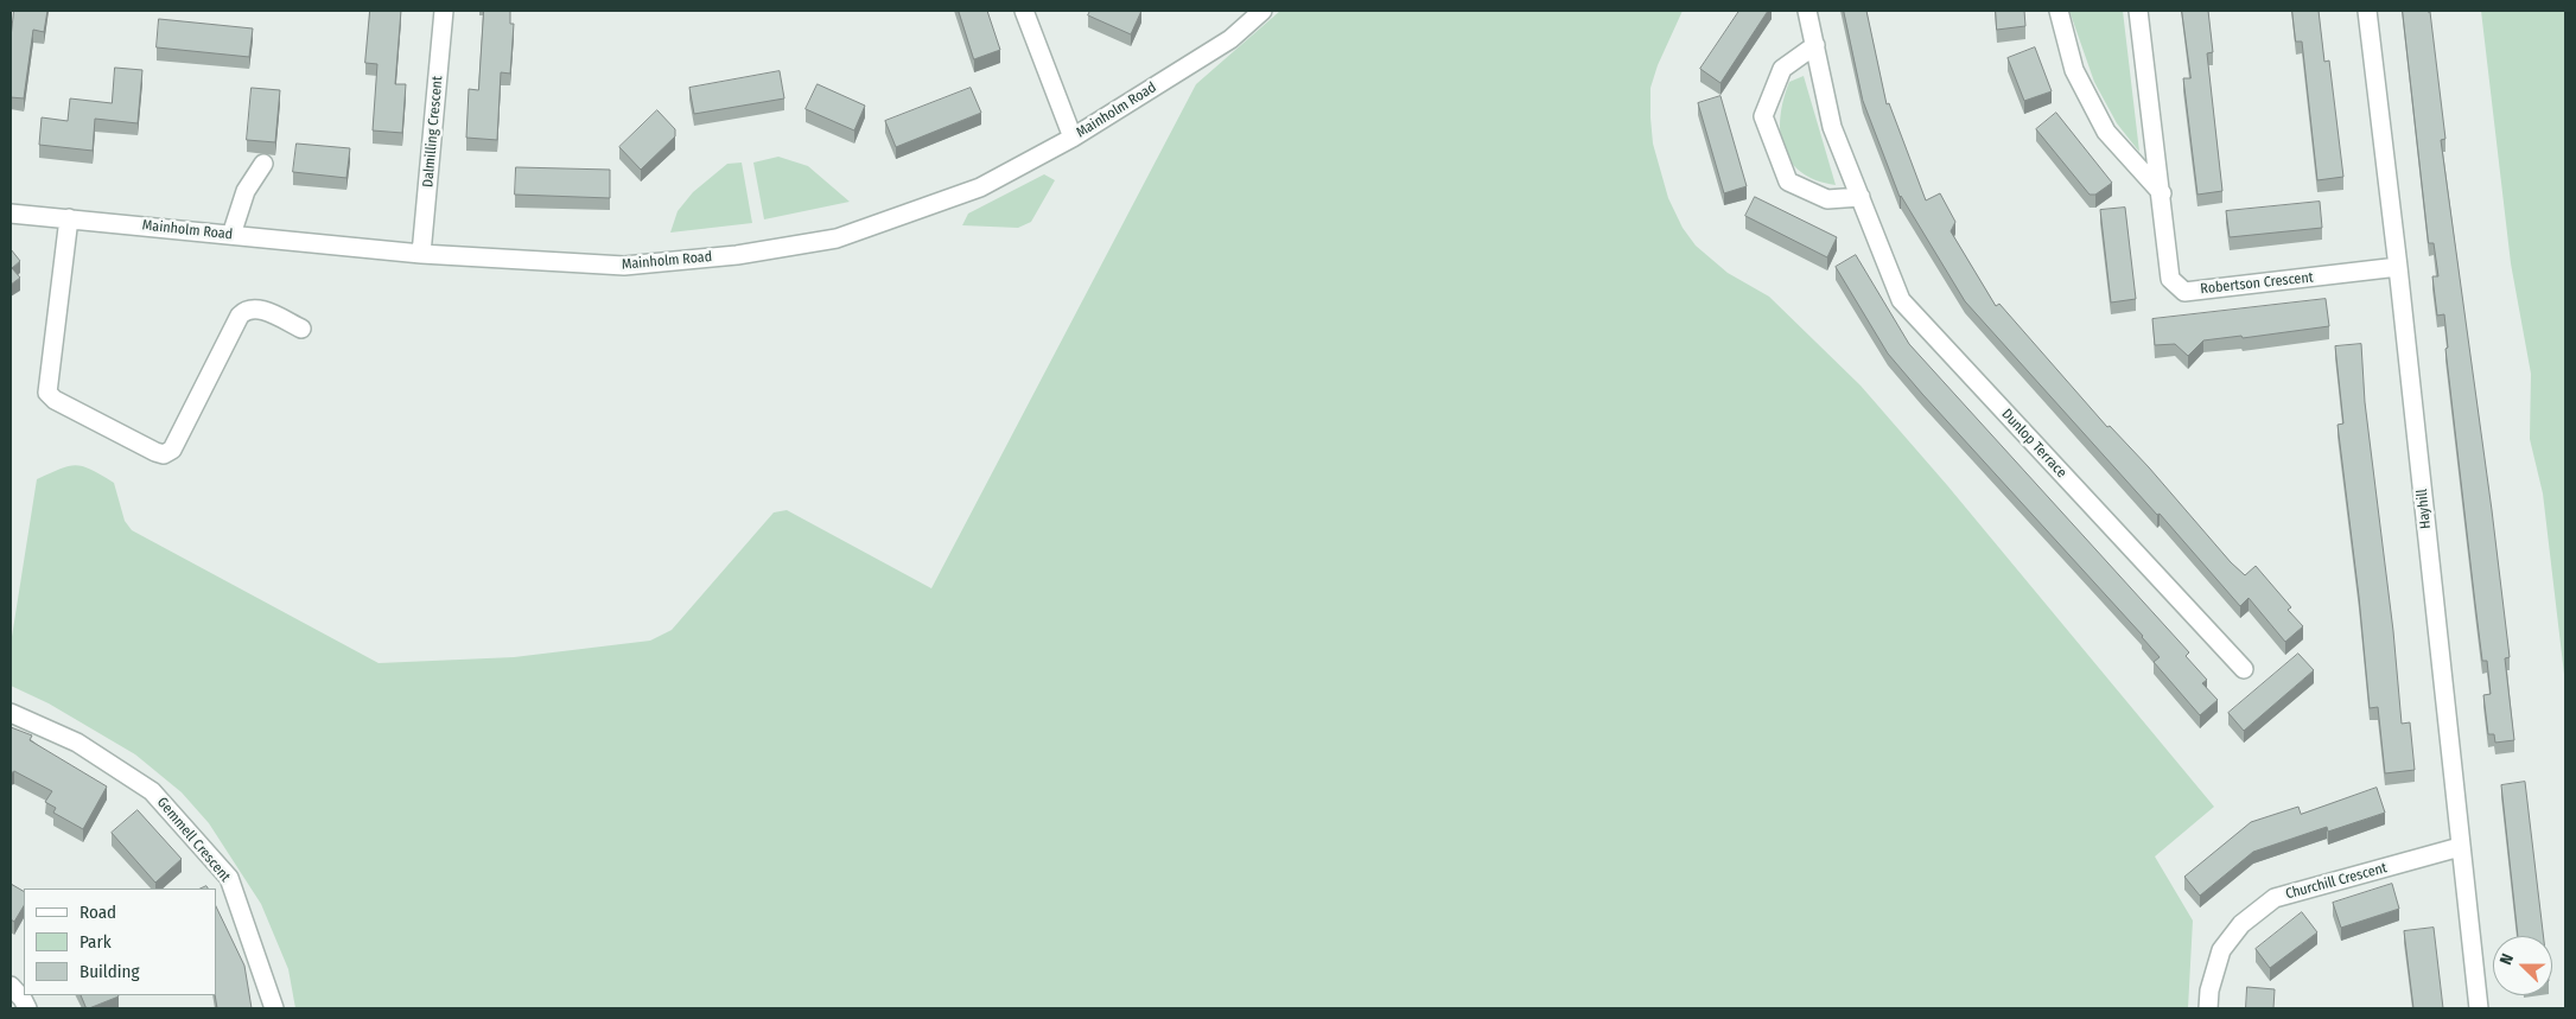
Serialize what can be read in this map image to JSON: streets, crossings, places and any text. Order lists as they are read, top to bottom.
{
  "streets": {
    "street": [
      "Mainholm Road",
      "Dalmilling Crescent",
      "Robertson Crescent",
      "Dunlop Terrace",
      "Hayhill",
      "Gemmell Crescent",
      "Churchill Crescent"
    ]
  },
  "crossings": [
    ["Mainholm Road", "Dalmilling Crescent"],
    ["Robertson Crescent", "Hayhill"],
    ["Hayhill", "Churchill Crescent"]
  ],
  "legend": ["Road", "Park", "Building"],
  "north": "left"
}
